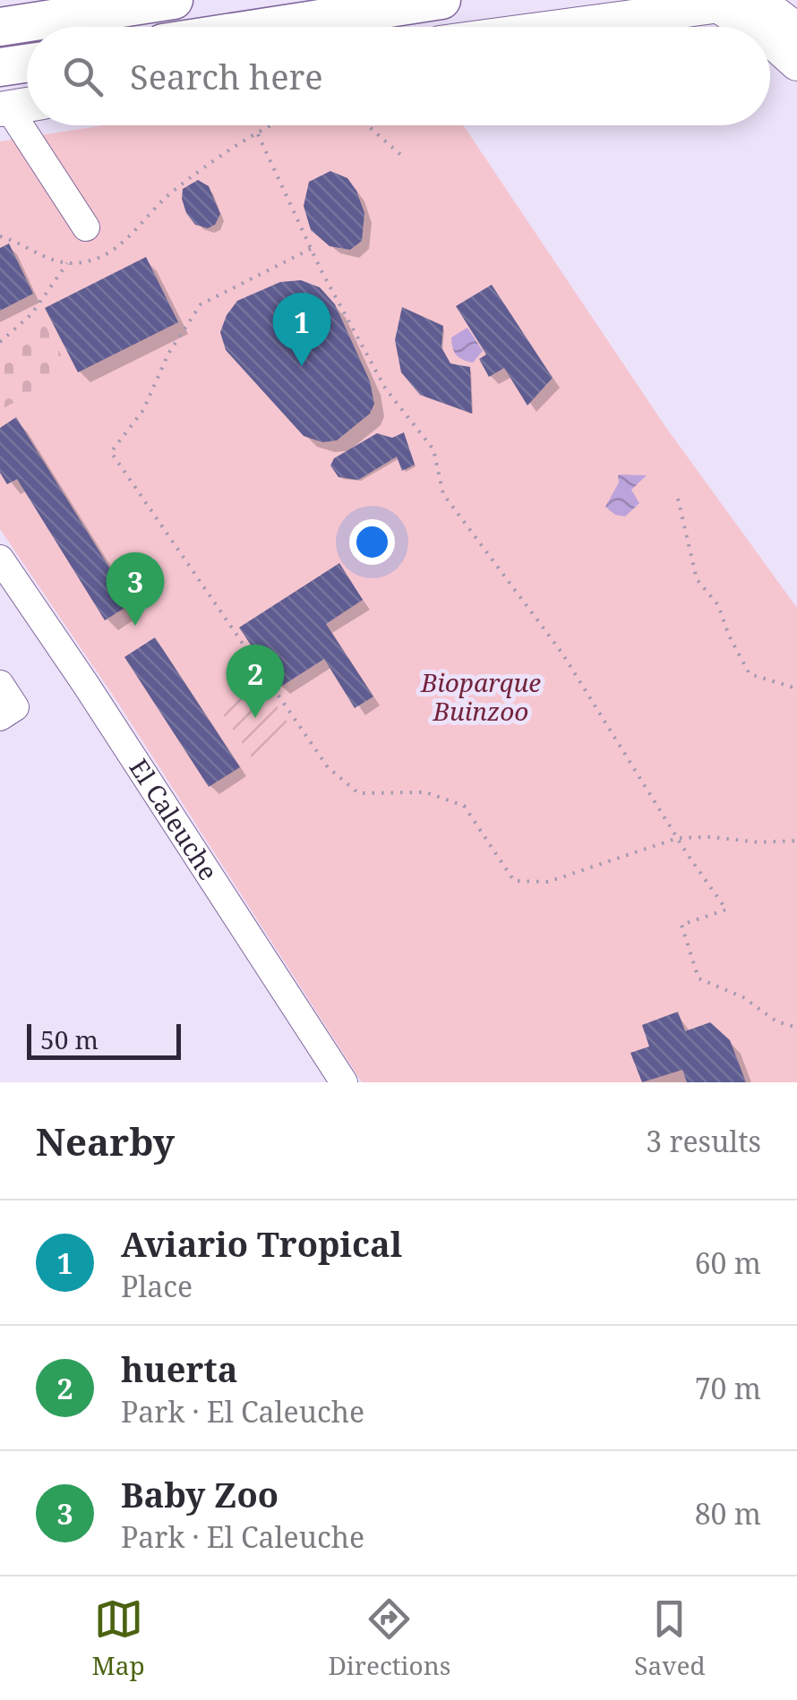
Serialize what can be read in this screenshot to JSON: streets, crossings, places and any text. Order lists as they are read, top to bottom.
{
  "streets": {
    "street": ["El Caleuche"]
  },
  "parks": ["Bioparque Buinzoo"],
  "scale_bar": "50 m",
  "page": {
    "search": "Search here",
    "pins": ["1", "3", "2"],
    "scale": "50 m",
    "heading": ["Nearby", "3 results"],
    "list": [
      {
        "mark": "1",
        "name": "Aviario Tropical",
        "note": "Place",
        "value": "60 m"
      },
      {
        "mark": "2",
        "name": "huerta",
        "note": "Park · El Caleuche",
        "value": "70 m"
      },
      {
        "mark": "3",
        "name": "Baby Zoo",
        "note": "Park · El Caleuche",
        "value": "80 m"
      }
    ],
    "nav": ["Map", "Directions", "Saved"]
  }
}
